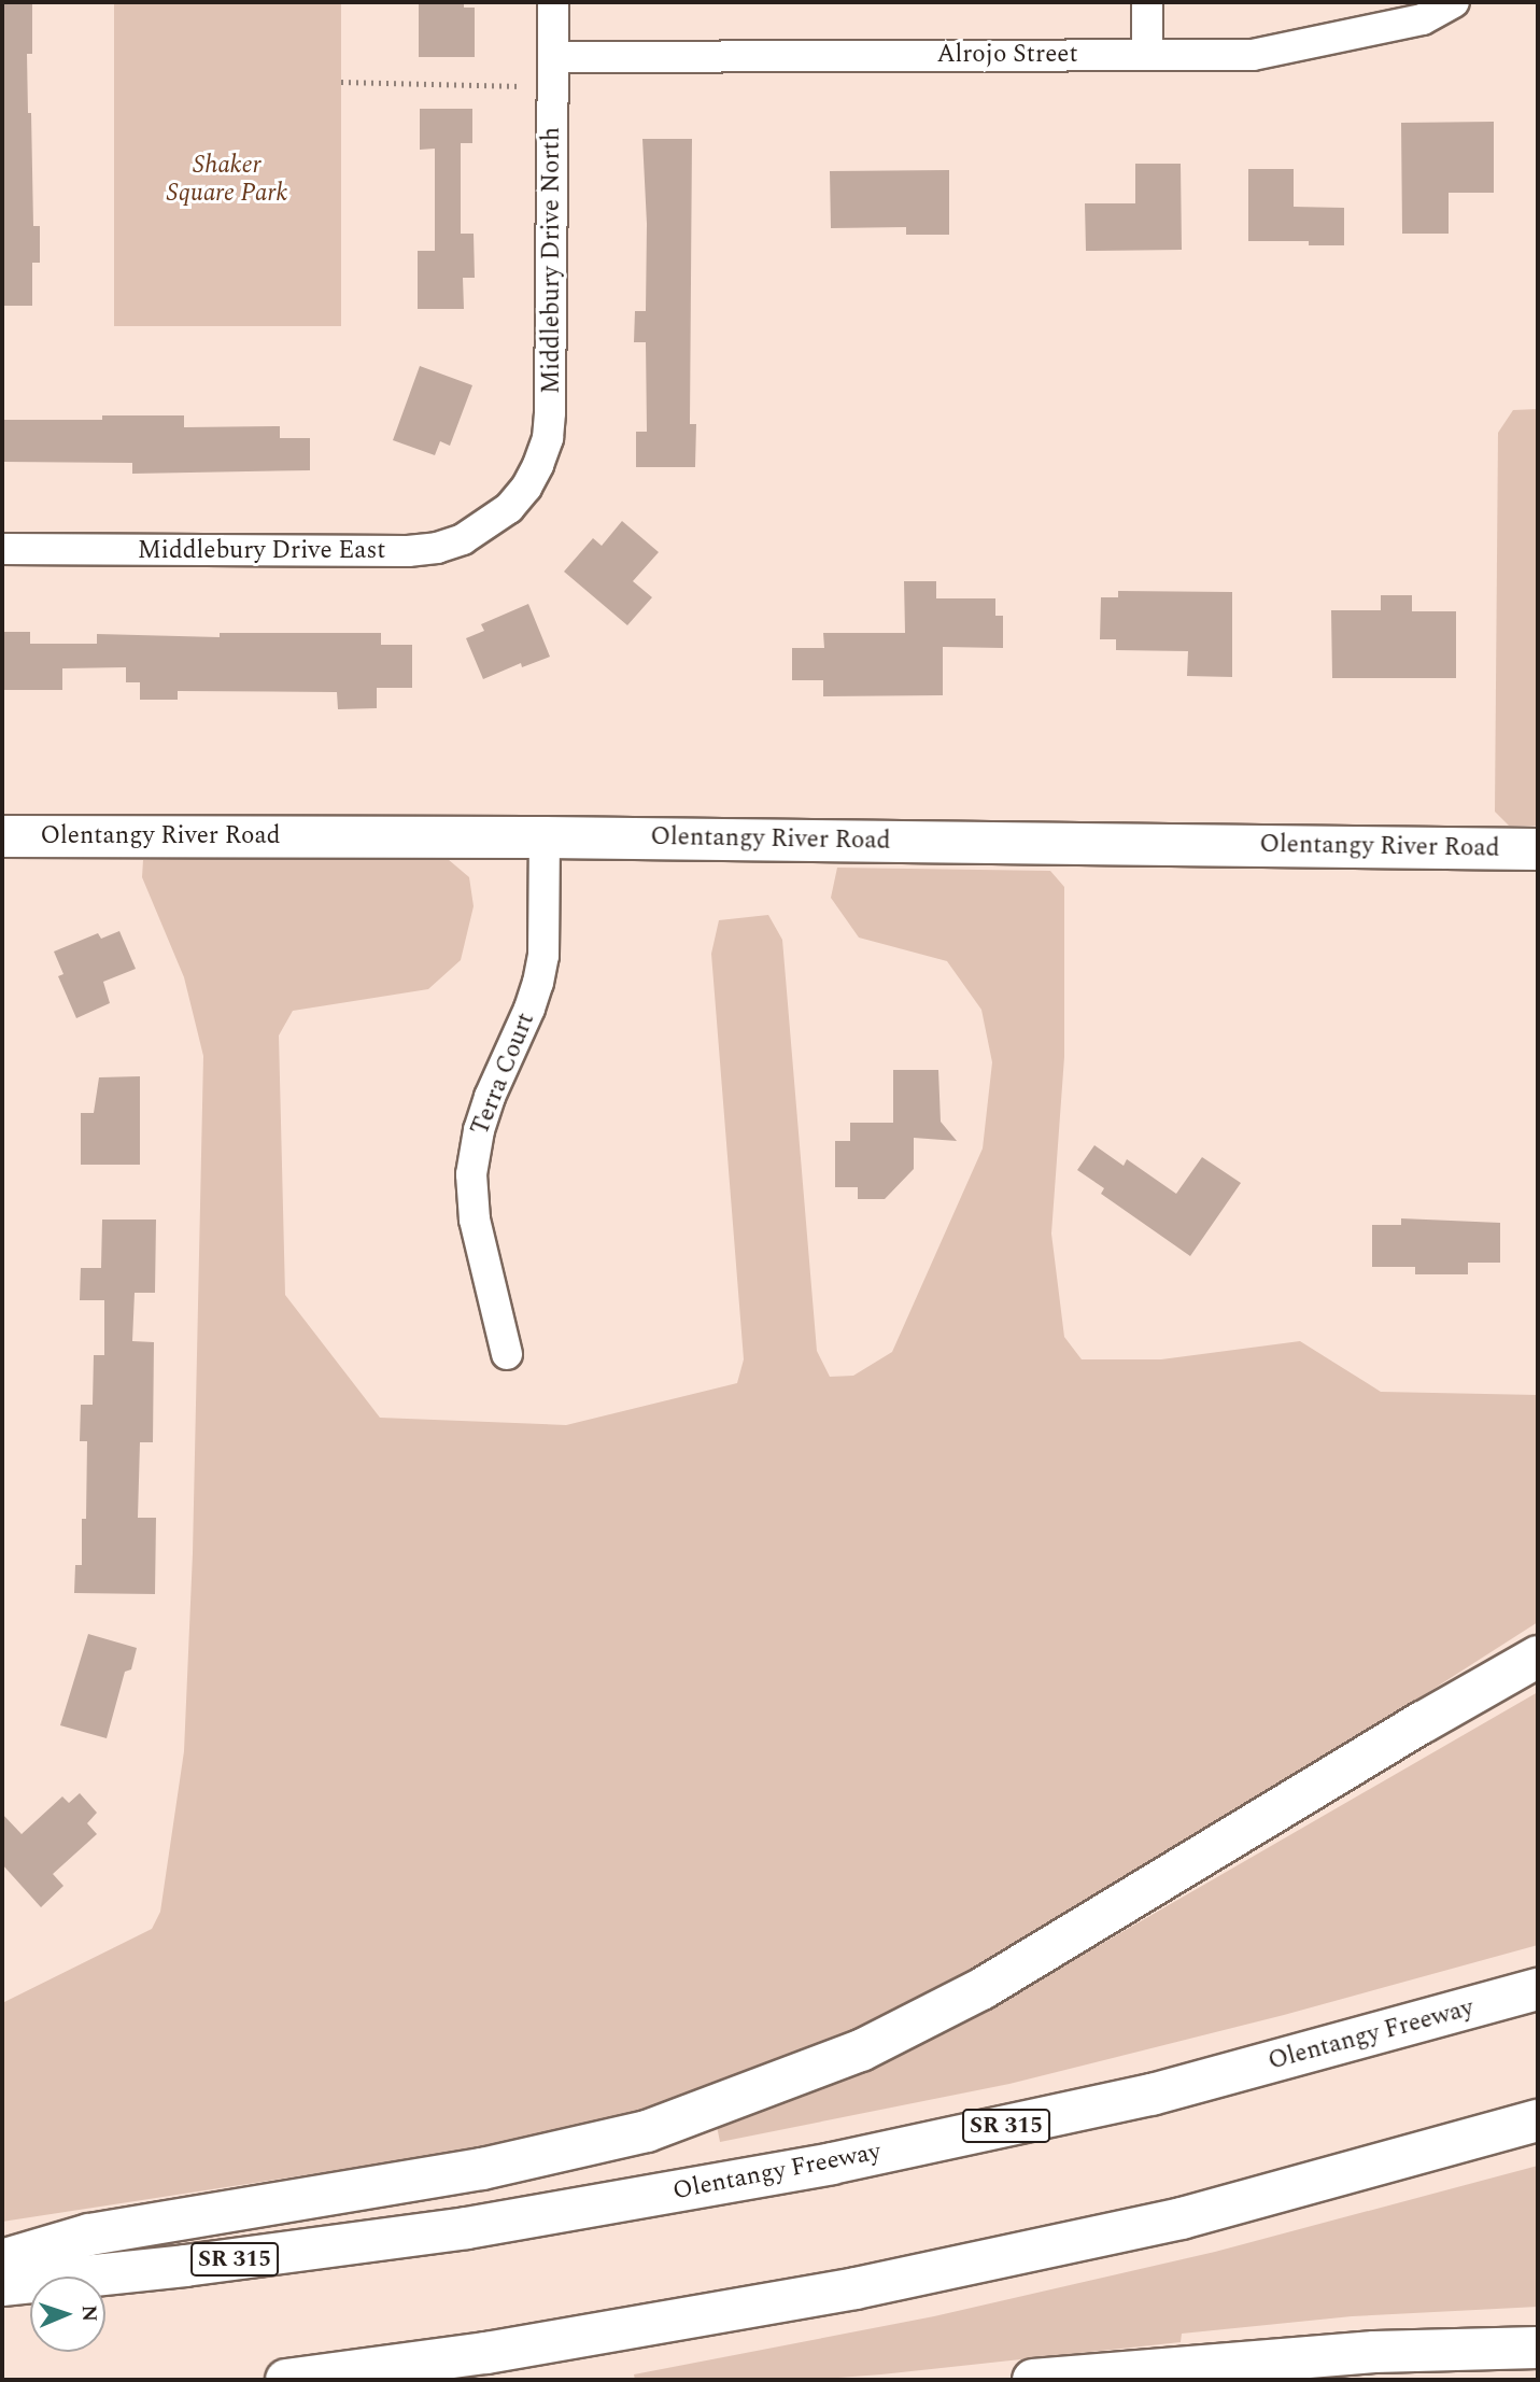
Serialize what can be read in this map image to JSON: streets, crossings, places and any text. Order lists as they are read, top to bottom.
{
  "streets": {
    "main road": ["Olentangy River Road", "Olentangy Freeway", "SR 315"],
    "street": [
      "Alrojo Street",
      "Middlebury Drive North",
      "Middlebury Drive East",
      "Terra Court"
    ]
  },
  "crossings": [
    ["Alrojo Street", "Middlebury Drive North"],
    ["Middlebury Drive North", "Middlebury Drive East"],
    ["Olentangy River Road", "Terra Court"]
  ],
  "parks": ["Shaker Square Park"],
  "north": "right"
}
